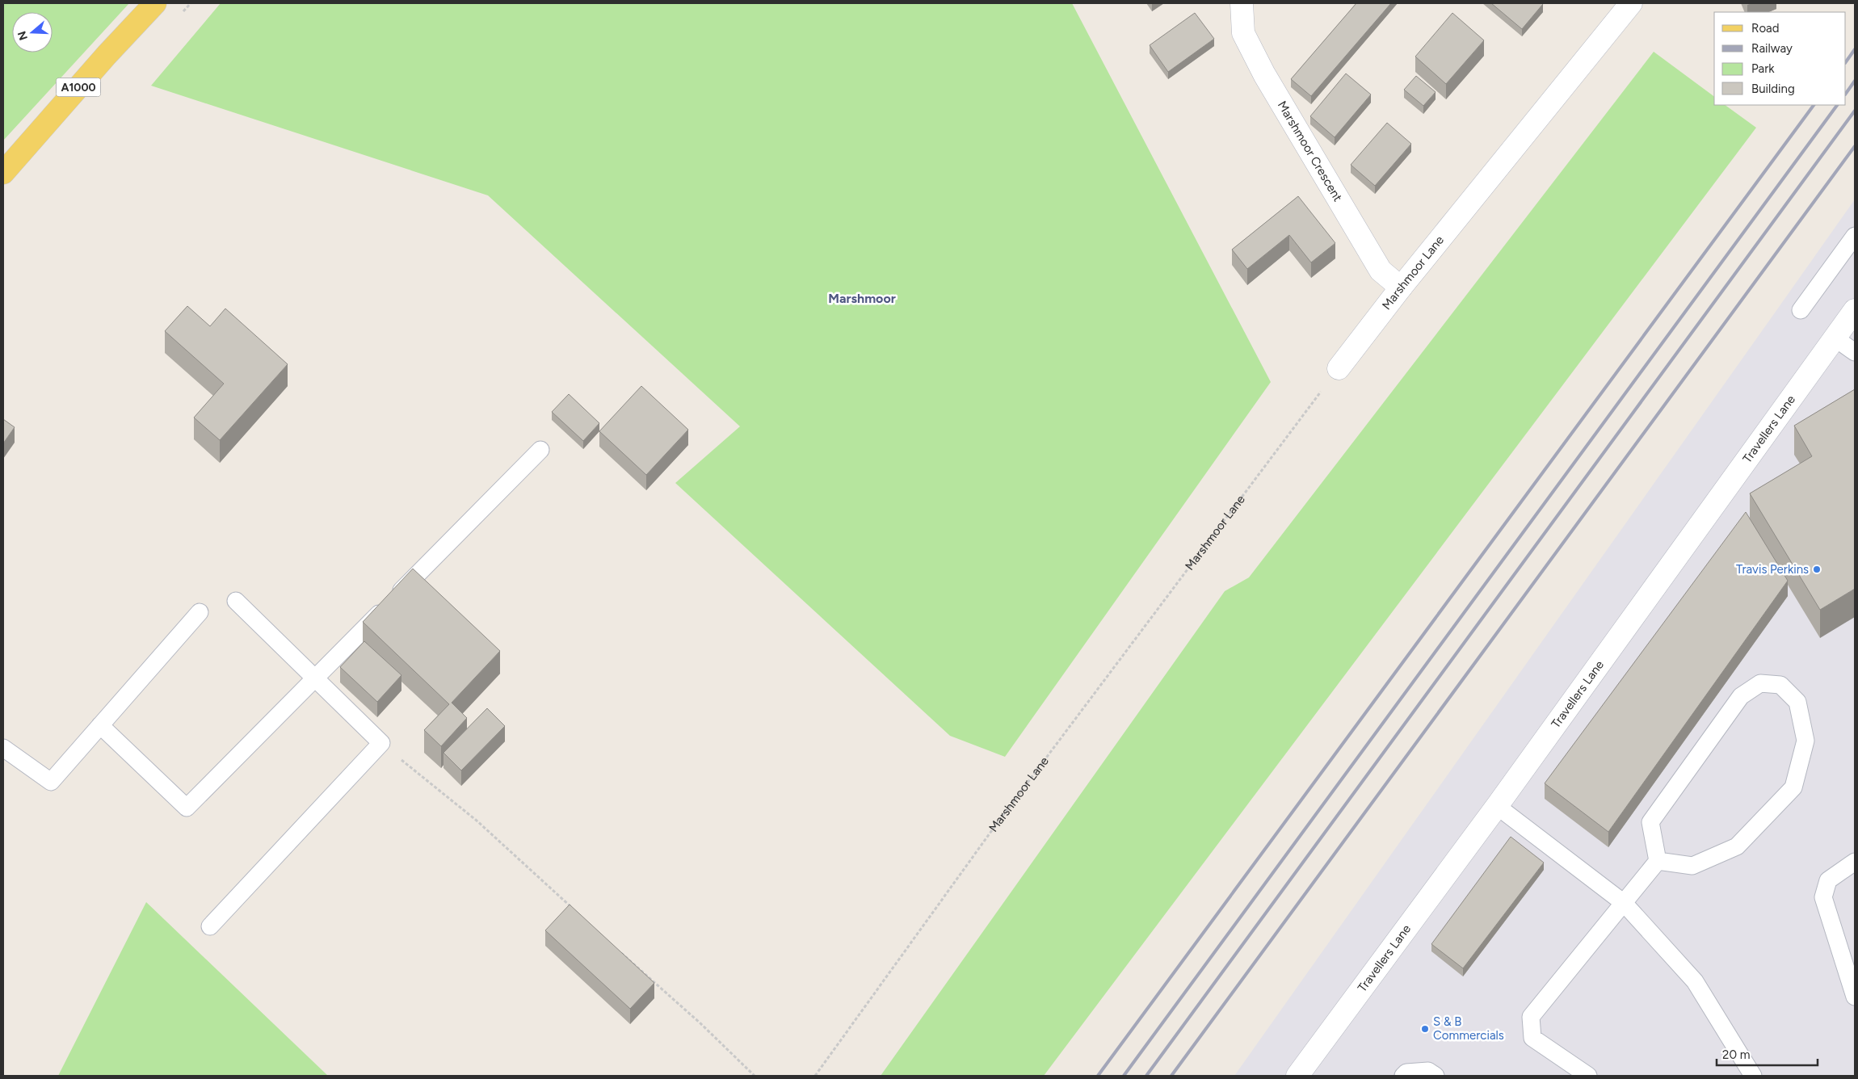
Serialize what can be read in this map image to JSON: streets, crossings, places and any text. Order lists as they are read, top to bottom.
{
  "streets": {
    "main road": ["A1000"],
    "street": ["Marshmoor Crescent", "Marshmoor Lane", "Travellers Lane"]
  },
  "crossings": [
    ["Marshmoor Crescent", "Marshmoor Lane"]
  ],
  "districts": ["Marshmoor"],
  "places": ["Travis Perkins", "S & B Commercials"],
  "legend": [
    "Road",
    "Railway",
    "Park",
    "Building"
  ],
  "scale_bar": "20 m",
  "north": "left"
}
